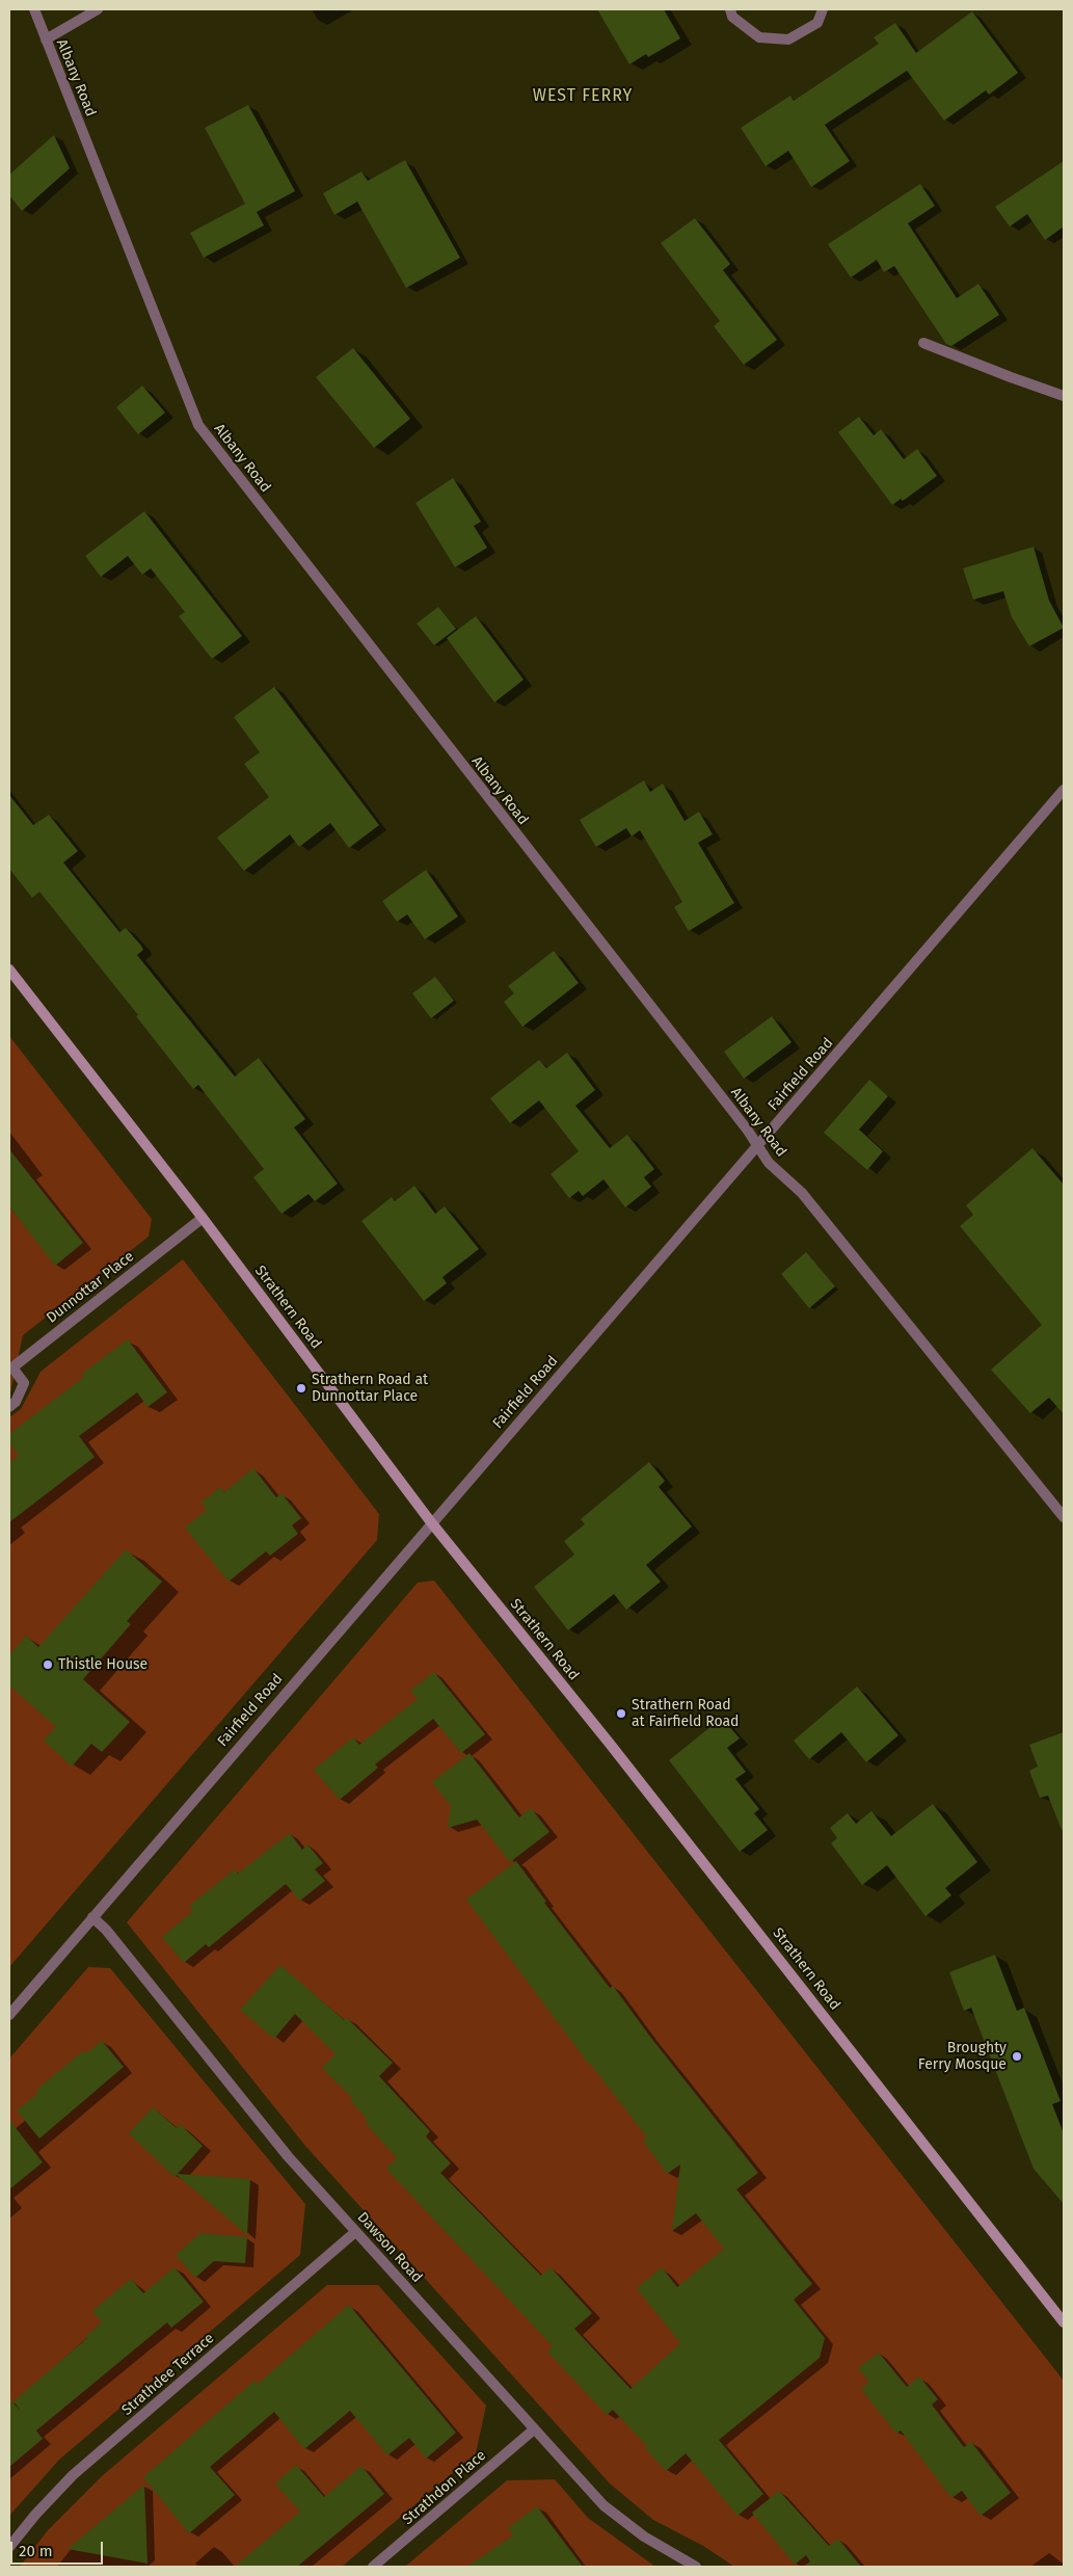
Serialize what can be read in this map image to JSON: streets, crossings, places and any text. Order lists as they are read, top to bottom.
{
  "streets": {
    "street": [
      "Albany Road",
      "Fairfield Road",
      "Dunnottar Place",
      "Strathern Road",
      "Dawson Road",
      "Strathdee Terrace",
      "Strathdon Place"
    ]
  },
  "crossings": [
    ["Albany Road", "Fairfield Road"],
    ["Fairfield Road", "Strathern Road"],
    ["Fairfield Road", "Dawson Road"],
    ["Dunnottar Place", "Strathern Road"],
    ["Dawson Road", "Strathdee Terrace"],
    ["Dawson Road", "Strathdon Place"]
  ],
  "districts": ["WEST FERRY"],
  "places": [
    "Strathern Road at Dunnottar Place",
    "Thistle House",
    "Strathern Road at Fairfield Road",
    "Broughty Ferry Mosque"
  ],
  "scale_bar": "20 m"
}
